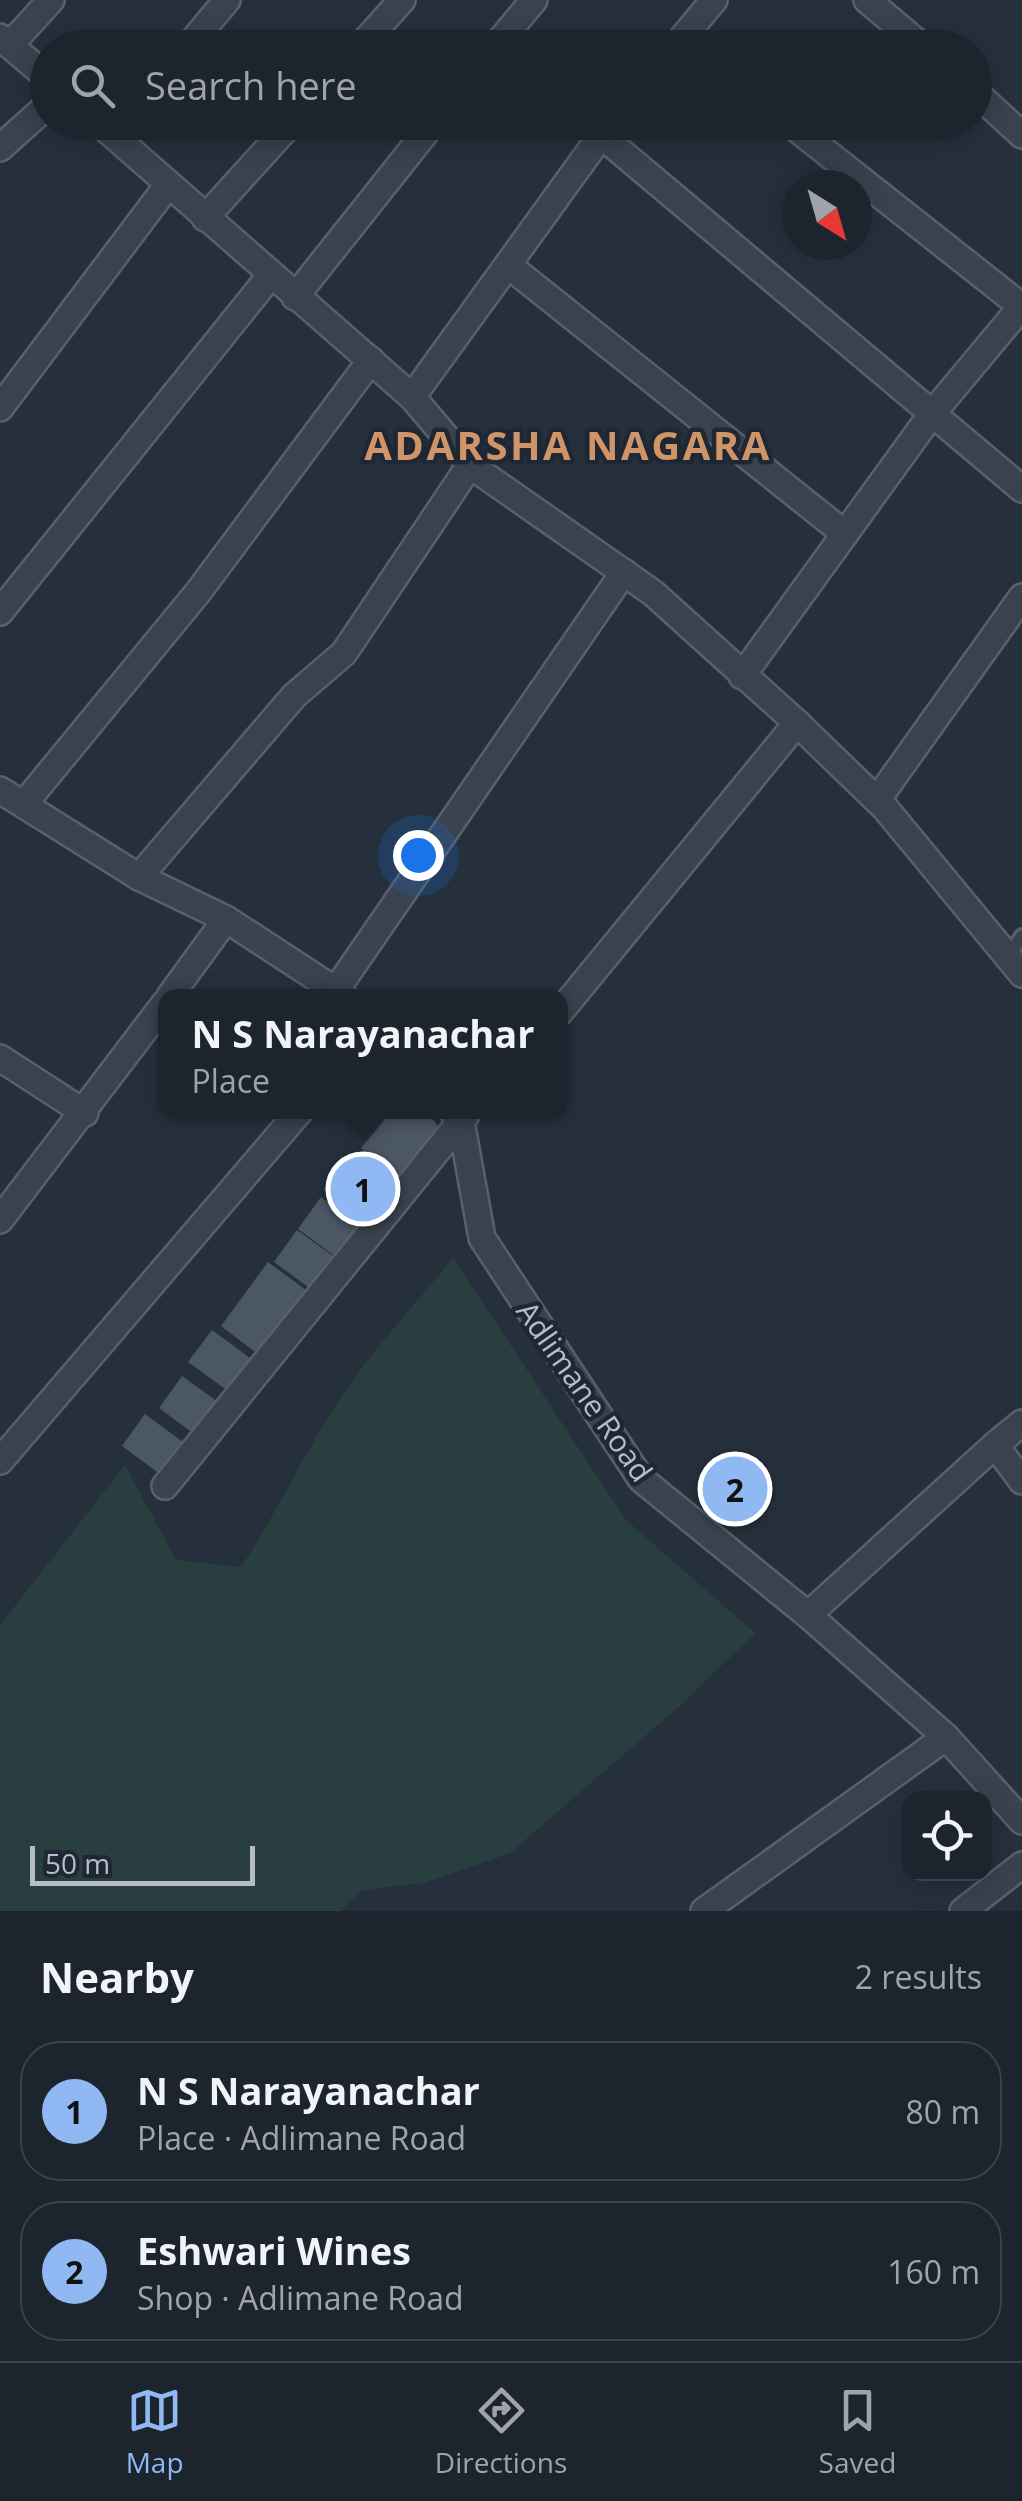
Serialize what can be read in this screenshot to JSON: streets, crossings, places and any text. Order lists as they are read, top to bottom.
{
  "streets": {
    "street": ["Adlimane Road"]
  },
  "districts": ["ADARSHA NAGARA"],
  "scale_bar": "50 m",
  "north": "bottom right",
  "page": {
    "search": "Search here",
    "popup": ["N S Narayanachar", "Place"],
    "pins": ["1", "2"],
    "scale": "50 m",
    "heading": ["Nearby", "2 results"],
    "list": [
      {
        "mark": "1",
        "name": "N S Narayanachar",
        "note": "Place · Adlimane Road",
        "value": "80 m"
      },
      {
        "mark": "2",
        "name": "Eshwari Wines",
        "note": "Shop · Adlimane Road",
        "value": "160 m"
      }
    ],
    "nav": ["Map", "Directions", "Saved"]
  }
}
